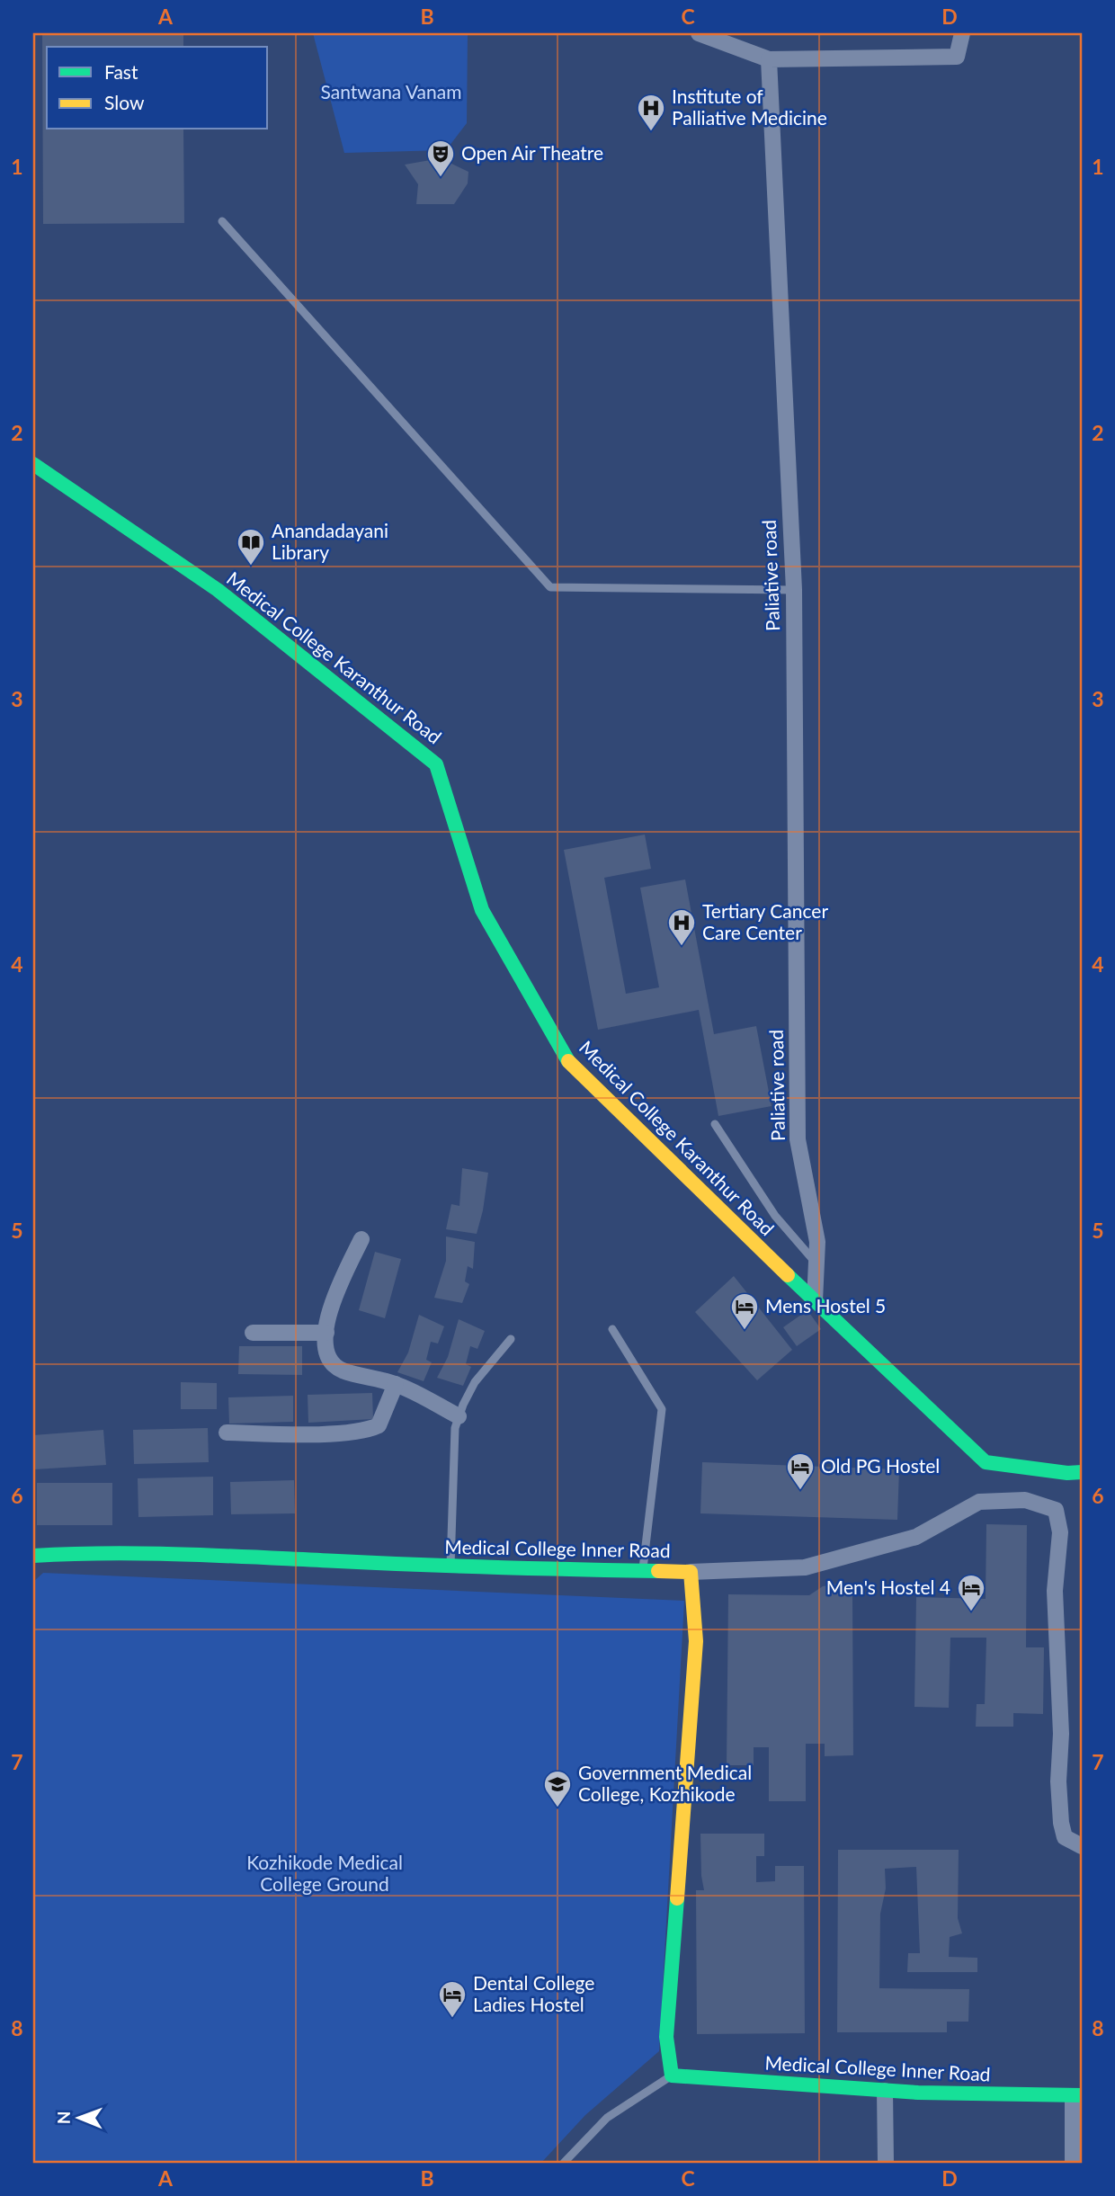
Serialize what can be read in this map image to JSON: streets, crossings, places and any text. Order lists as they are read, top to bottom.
{
  "streets": {
    "street": ["Paliative road", "Medical College Karanthur Road", "Medical College Inner Road"]
  },
  "crossings": [
    ["Paliative road", "Medical College Karanthur Road"]
  ],
  "parks": ["Santwana Vanam", "Kozhikode Medical College Ground"],
  "places": {
    "hospital": ["Institute of Palliative Medicine", "Tertiary Cancer Care Center"],
    "theatre": ["Open Air Theatre"],
    "library": ["Anandadayani Library"],
    "hotel": [
      "Mens Hostel 5",
      "Old PG Hostel",
      "Men's Hostel 4",
      "Dental College Ladies Hostel"
    ],
    "school or university": ["Government Medical College, Kozhikode"]
  },
  "legend": ["Fast", "Slow"],
  "north": "left",
  "grid": {
    "columns": [
      "A",
      "B",
      "C",
      "D"
    ],
    "rows": [
      "1",
      "2",
      "3",
      "4",
      "5",
      "6",
      "7",
      "8"
    ]
  }
}
